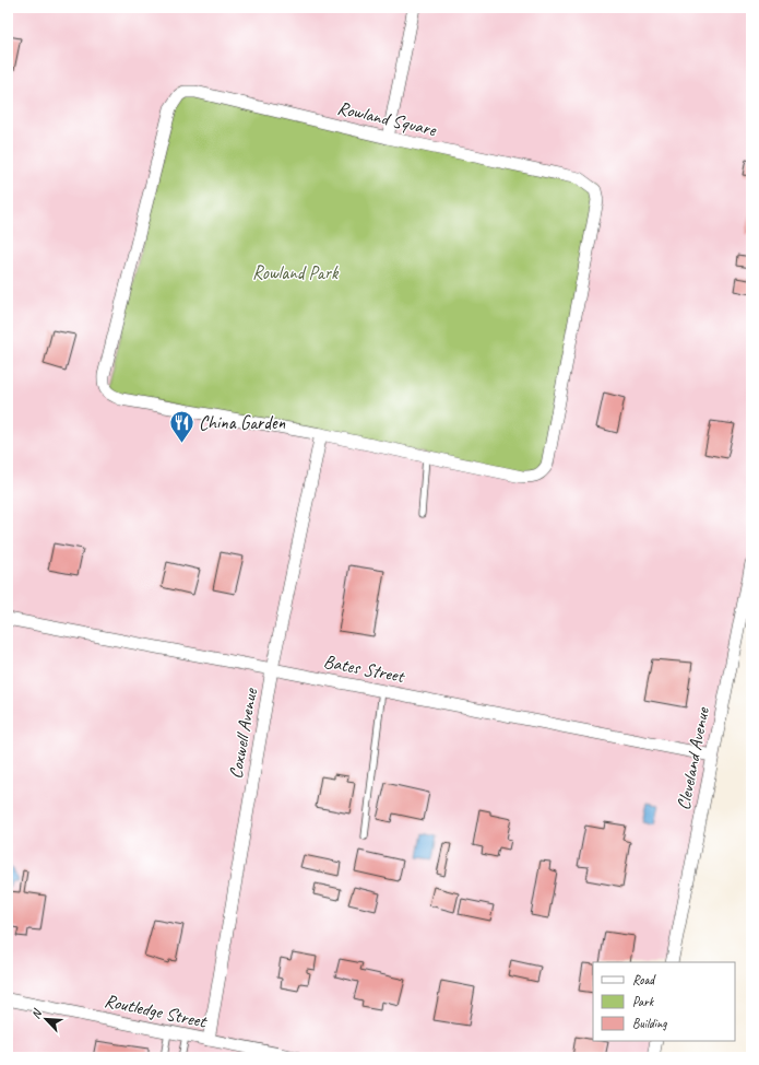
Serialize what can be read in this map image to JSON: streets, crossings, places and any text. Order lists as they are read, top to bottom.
{
  "streets": {
    "street": [
      "Rowland Square",
      "Bates Street",
      "Coxwell Avenue",
      "Cleveland Avenue",
      "Routledge Street"
    ]
  },
  "crossings": [
    ["Rowland Square", "Coxwell Avenue"],
    ["Bates Street", "Coxwell Avenue"],
    ["Bates Street", "Cleveland Avenue"],
    ["Coxwell Avenue", "Routledge Street"]
  ],
  "parks": ["Rowland Park"],
  "places": {
    "restaurant": ["China Garden"]
  },
  "legend": ["Road", "Park", "Building"],
  "north": "top left"
}
